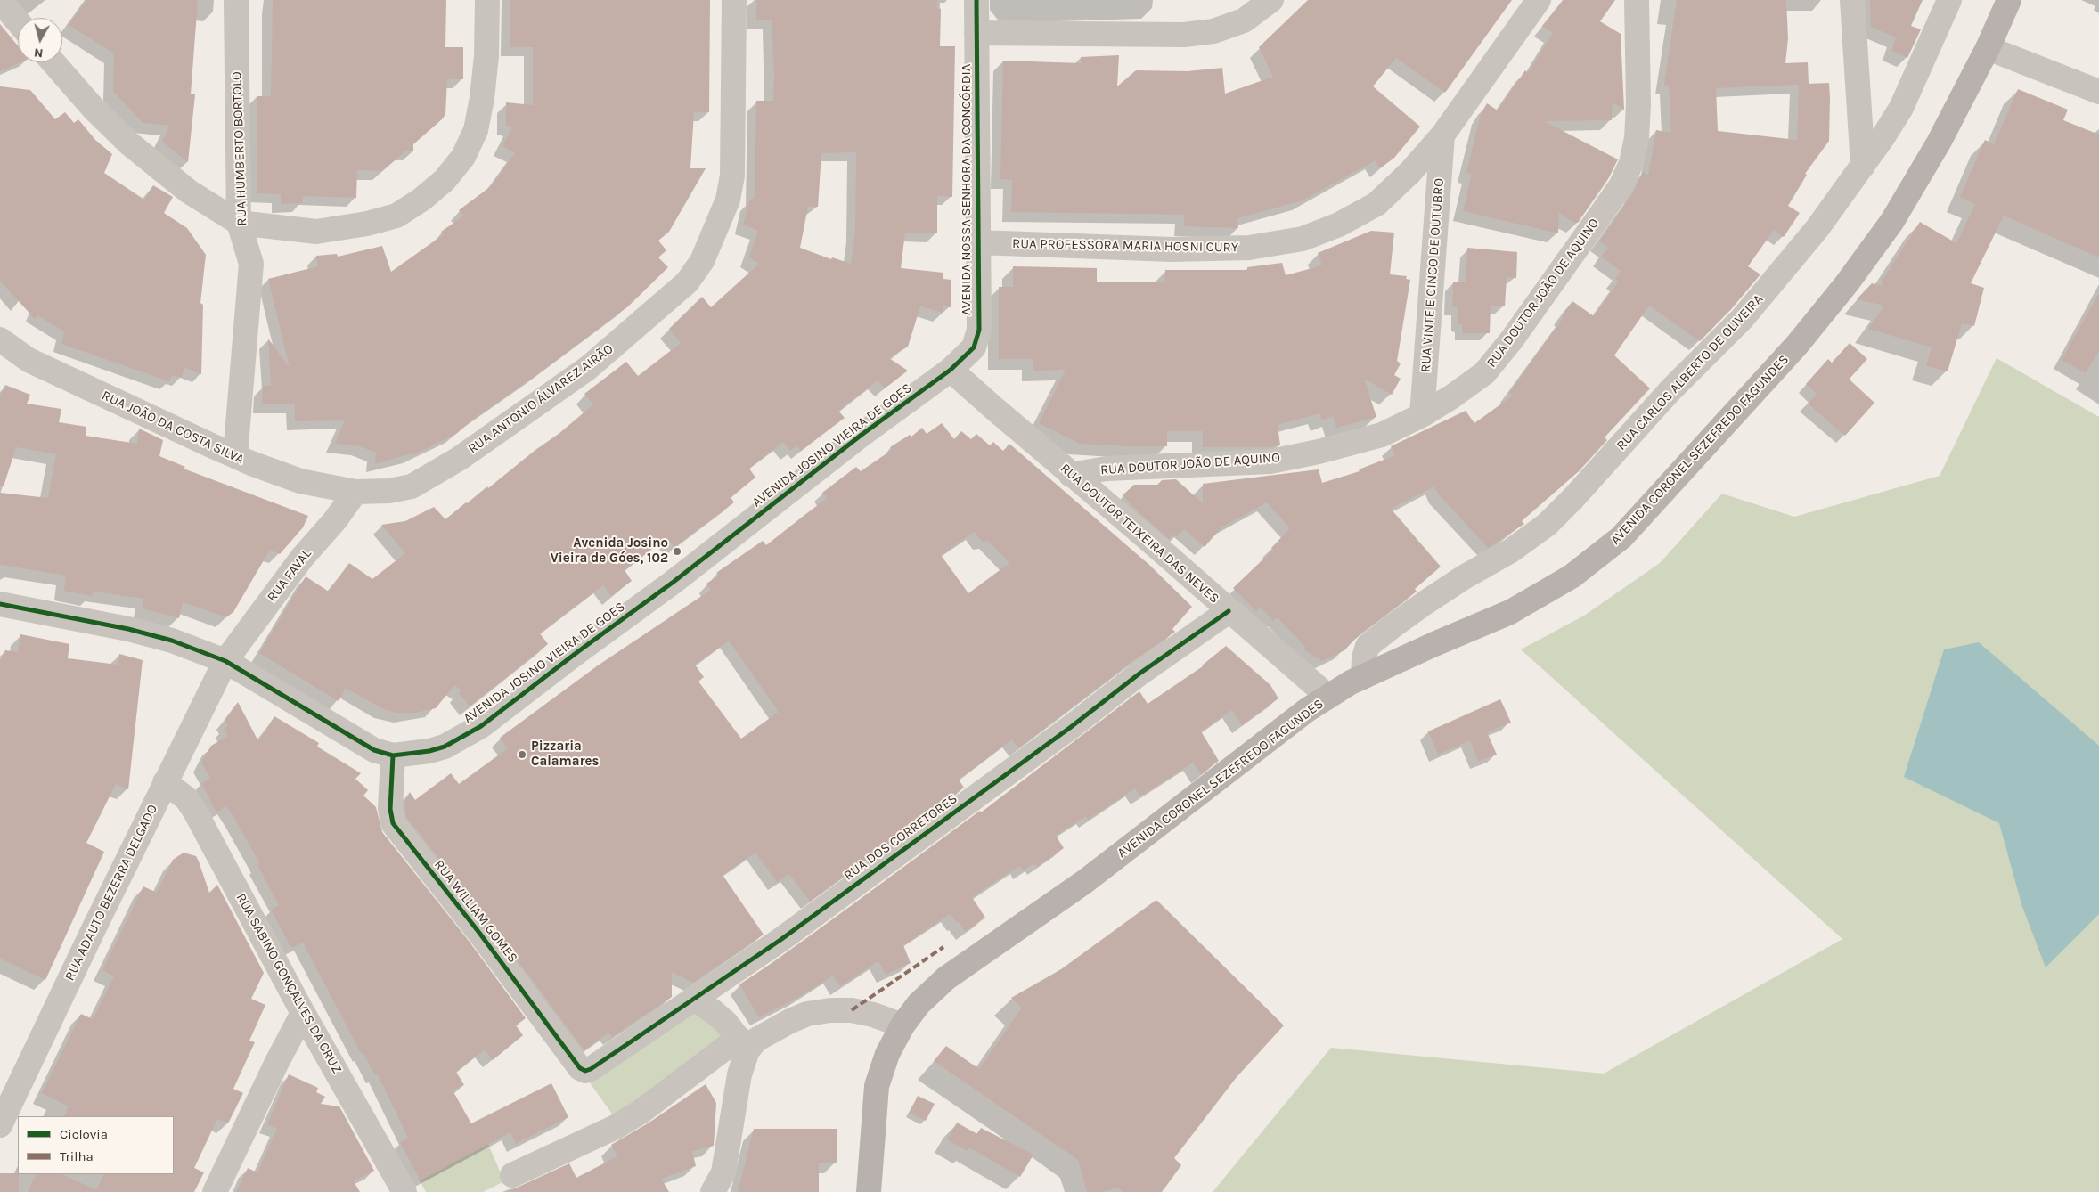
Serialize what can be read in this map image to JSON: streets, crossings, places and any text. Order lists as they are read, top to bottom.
{
  "streets": {
    "main road": ["AVENIDA CORONEL SEZEFREDO FAGUNDES"],
    "street": [
      "RUA HUMBERTO BORTOLO",
      "AVENIDA NOSSA SENHORA DA CONCÓRDIA",
      "RUA PROFESSORA MARIA HOSNI CURY",
      "RUA VINTE E CINCO DE OUTUBRO",
      "RUA DOUTOR JOÃO DE AQUINO",
      "RUA CARLOS ALBERTO DE OLIVEIRA",
      "RUA ANTONIO ÁLVAREZ AIRÃO",
      "RUA JOÃO DA COSTA SILVA",
      "AVENIDA JOSINO VIEIRA DE GOES",
      "RUA DOUTOR TEIXEIRA DAS NEVES",
      "RUA FAVAL",
      "RUA DOS CORRETORES",
      "RUA ADAUTO BEZERRA DELGADO",
      "RUA WILLIAM GOMES",
      "RUA SABINO GONÇALVES DA CRUZ"
    ]
  },
  "crossings": [
    ["RUA HUMBERTO BORTOLO", "RUA JOÃO DA COSTA SILVA"],
    ["AVENIDA NOSSA SENHORA DA CONCÓRDIA", "RUA PROFESSORA MARIA HOSNI CURY"],
    ["AVENIDA NOSSA SENHORA DA CONCÓRDIA", "AVENIDA JOSINO VIEIRA DE GOES"],
    ["AVENIDA NOSSA SENHORA DA CONCÓRDIA", "RUA DOUTOR TEIXEIRA DAS NEVES"],
    ["RUA PROFESSORA MARIA HOSNI CURY", "RUA VINTE E CINCO DE OUTUBRO"],
    ["RUA VINTE E CINCO DE OUTUBRO", "RUA DOUTOR JOÃO DE AQUINO"],
    ["RUA DOUTOR JOÃO DE AQUINO", "RUA DOUTOR TEIXEIRA DAS NEVES"],
    ["RUA CARLOS ALBERTO DE OLIVEIRA", "AVENIDA CORONEL SEZEFREDO FAGUNDES"],
    ["RUA ANTONIO ÁLVAREZ AIRÃO", "RUA JOÃO DA COSTA SILVA"],
    ["RUA ANTONIO ÁLVAREZ AIRÃO", "RUA FAVAL"],
    ["RUA JOÃO DA COSTA SILVA", "RUA FAVAL"],
    ["AVENIDA JOSINO VIEIRA DE GOES", "RUA DOUTOR TEIXEIRA DAS NEVES"],
    ["AVENIDA JOSINO VIEIRA DE GOES", "RUA FAVAL"],
    ["AVENIDA JOSINO VIEIRA DE GOES", "RUA ADAUTO BEZERRA DELGADO"],
    ["AVENIDA JOSINO VIEIRA DE GOES", "RUA WILLIAM GOMES"],
    ["AVENIDA CORONEL SEZEFREDO FAGUNDES", "RUA DOUTOR TEIXEIRA DAS NEVES"],
    ["RUA DOUTOR TEIXEIRA DAS NEVES", "RUA DOS CORRETORES"],
    ["RUA FAVAL", "RUA ADAUTO BEZERRA DELGADO"],
    ["RUA DOS CORRETORES", "RUA WILLIAM GOMES"],
    ["RUA ADAUTO BEZERRA DELGADO", "RUA SABINO GONÇALVES DA CRUZ"]
  ],
  "places": ["Avenida Josino Vieira de Góes, 102", "Pizzaria Calamares"],
  "legend": ["Ciclovia", "Trilha"],
  "north": "bottom"
}
